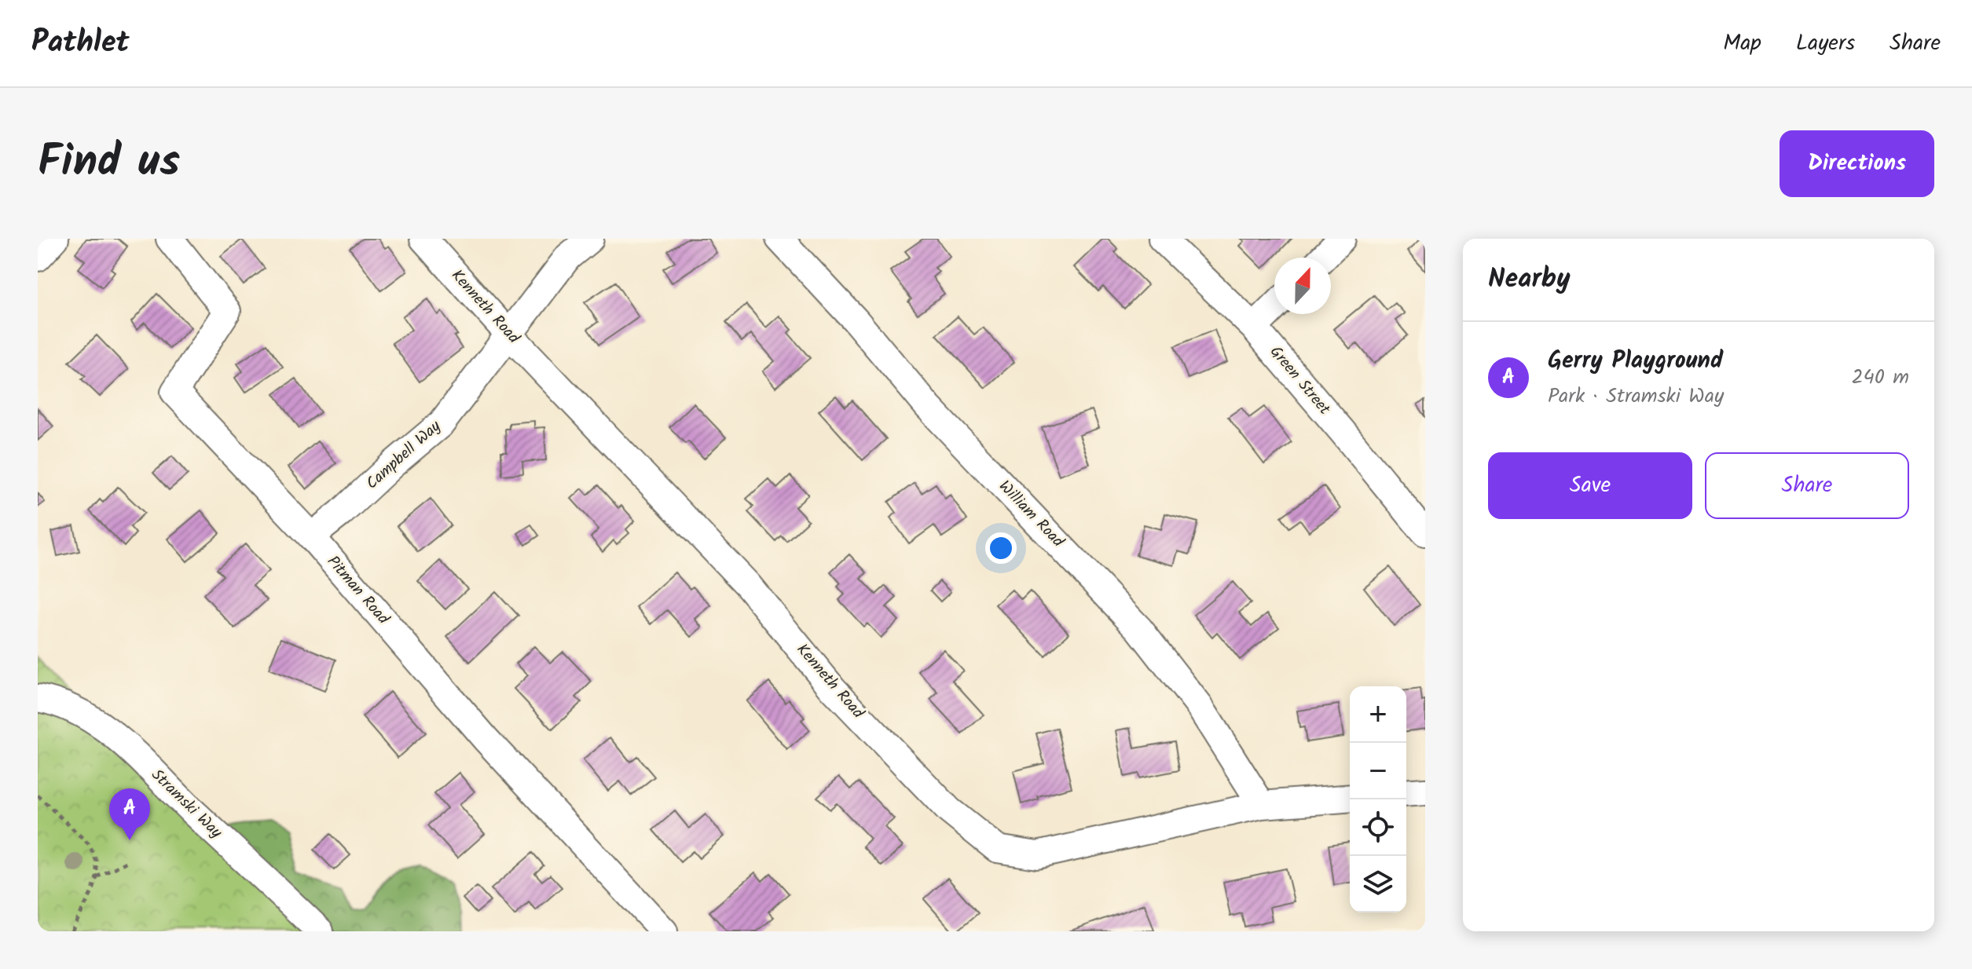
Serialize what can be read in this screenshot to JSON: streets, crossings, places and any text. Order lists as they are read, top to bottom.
{
  "streets": {
    "street": [
      "Kenneth Road",
      "Green Street",
      "Campbell Way",
      "William Road",
      "Pitman Road",
      "Stramski Way"
    ]
  },
  "crossings": [
    ["Kenneth Road", "Campbell Way"],
    ["Kenneth Road", "William Road"],
    ["Campbell Way", "Pitman Road"]
  ],
  "north": "top",
  "page": {
    "header": "Pathlet",
    "nav": ["Map", "Layers", "Share"],
    "title": "Find us",
    "buttons": [
      "Directions",
      ["Save", "Share"]
    ],
    "heading": "Nearby",
    "list": [
      {
        "mark": "A",
        "name": "Gerry Playground",
        "note": "Park · Stramski Way",
        "value": "240 m"
      }
    ],
    "map_buttons": ["+", "−"],
    "pins": "A"
  }
}
